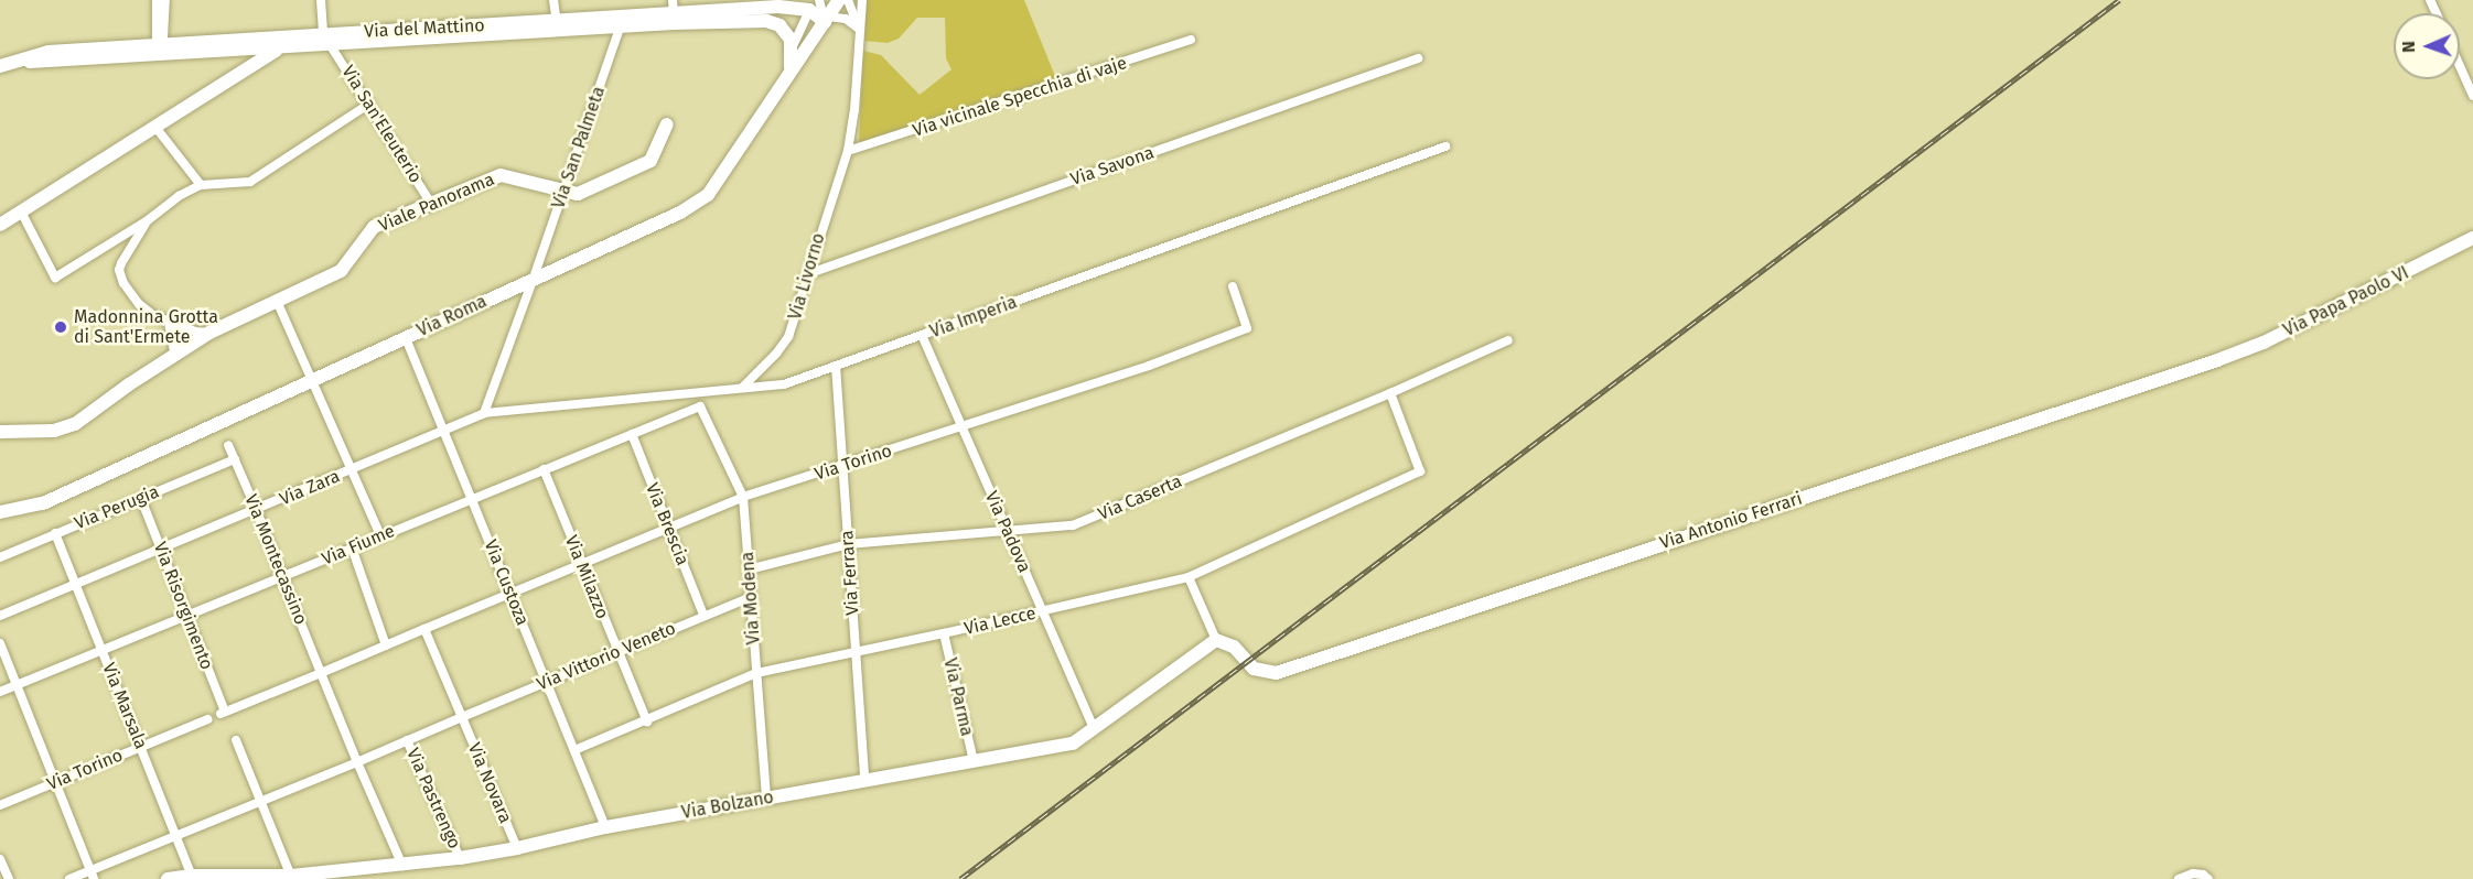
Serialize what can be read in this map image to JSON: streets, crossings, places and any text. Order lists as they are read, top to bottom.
{
  "streets": {
    "street": [
      "Via del Mattino",
      "Via vicinale Specchia di vaje",
      "Via San'Eleuterio",
      "Via San Palmeta",
      "Via Savona",
      "Viale Panorama",
      "Via Livorno",
      "Via Papa Paolo VI",
      "Via Roma",
      "Via Imperia",
      "Via Torino",
      "Via Zara",
      "Via Caserta",
      "Via Perugia",
      "Via Antonio Ferrari",
      "Via Brescia",
      "Via Padova",
      "Via Fiume",
      "Via Montecassino",
      "Via Ferrara",
      "Via Milazzo",
      "Via Custoza",
      "Via Modena",
      "Via Risorgimento",
      "Via Lecce",
      "Via Vittorio Veneto",
      "Via Parma",
      "Via Marsala",
      "Via Novara",
      "Via Pastrengo",
      "Via Bolzano"
    ]
  },
  "crossings": [
    ["Via del Mattino", "Via San'Eleuterio"],
    ["Via del Mattino", "Via San Palmeta"],
    ["Via vicinale Specchia di vaje", "Via Livorno"],
    ["Via San'Eleuterio", "Viale Panorama"],
    ["Via San Palmeta", "Viale Panorama"],
    ["Via San Palmeta", "Via Roma"],
    ["Via Savona", "Via Livorno"],
    ["Via Livorno", "Via Imperia"],
    ["Via Papa Paolo VI", "Via Antonio Ferrari"],
    ["Via Roma", "Via Custoza"],
    ["Via Imperia", "Via Zara"],
    ["Via Imperia", "Via Padova"],
    ["Via Imperia", "Via Ferrara"],
    ["Via Torino", "Via Brescia"],
    ["Via Torino", "Via Padova"],
    ["Via Torino", "Via Montecassino"],
    ["Via Torino", "Via Ferrara"],
    ["Via Torino", "Via Milazzo"],
    ["Via Torino", "Via Custoza"],
    ["Via Torino", "Via Modena"],
    ["Via Torino", "Via Risorgimento"],
    ["Via Torino", "Via Marsala"],
    ["Via Torino", "Via Novara"],
    ["Via Zara", "Via Montecassino"],
    ["Via Zara", "Via Custoza"],
    ["Via Zara", "Via Risorgimento"],
    ["Via Zara", "Via Marsala"],
    ["Via Caserta", "Via Padova"],
    ["Via Caserta", "Via Ferrara"],
    ["Via Caserta", "Via Modena"],
    ["Via Caserta", "Via Lecce"],
    ["Via Perugia", "Via Montecassino"],
    ["Via Perugia", "Via Risorgimento"],
    ["Via Perugia", "Via Marsala"],
    ["Via Antonio Ferrari", "Via Bolzano"],
    ["Via Brescia", "Via Fiume"],
    ["Via Brescia", "Via Vittorio Veneto"],
    ["Via Padova", "Via Lecce"],
    ["Via Padova", "Via Bolzano"],
    ["Via Fiume", "Via Montecassino"],
    ["Via Fiume", "Via Milazzo"],
    ["Via Fiume", "Via Custoza"],
    ["Via Fiume", "Via Modena"],
    ["Via Fiume", "Via Risorgimento"],
    ["Via Fiume", "Via Marsala"],
    ["Via Montecassino", "Via Risorgimento"],
    ["Via Montecassino", "Via Vittorio Veneto"],
    ["Via Ferrara", "Via Lecce"],
    ["Via Ferrara", "Via Bolzano"],
    ["Via Milazzo", "Via Lecce"],
    ["Via Milazzo", "Via Vittorio Veneto"],
    ["Via Custoza", "Via Lecce"],
    ["Via Custoza", "Via Vittorio Veneto"],
    ["Via Custoza", "Via Bolzano"],
    ["Via Modena", "Via Lecce"],
    ["Via Modena", "Via Vittorio Veneto"],
    ["Via Modena", "Via Bolzano"],
    ["Via Lecce", "Via Parma"],
    ["Via Vittorio Veneto", "Via Novara"],
    ["Via Vittorio Veneto", "Via Pastrengo"],
    ["Via Parma", "Via Bolzano"],
    ["Via Marsala", "Via Bolzano"],
    ["Via Novara", "Via Bolzano"],
    ["Via Pastrengo", "Via Bolzano"]
  ],
  "places": ["Madonnina Grotta di Sant'Ermete"],
  "north": "left"
}
